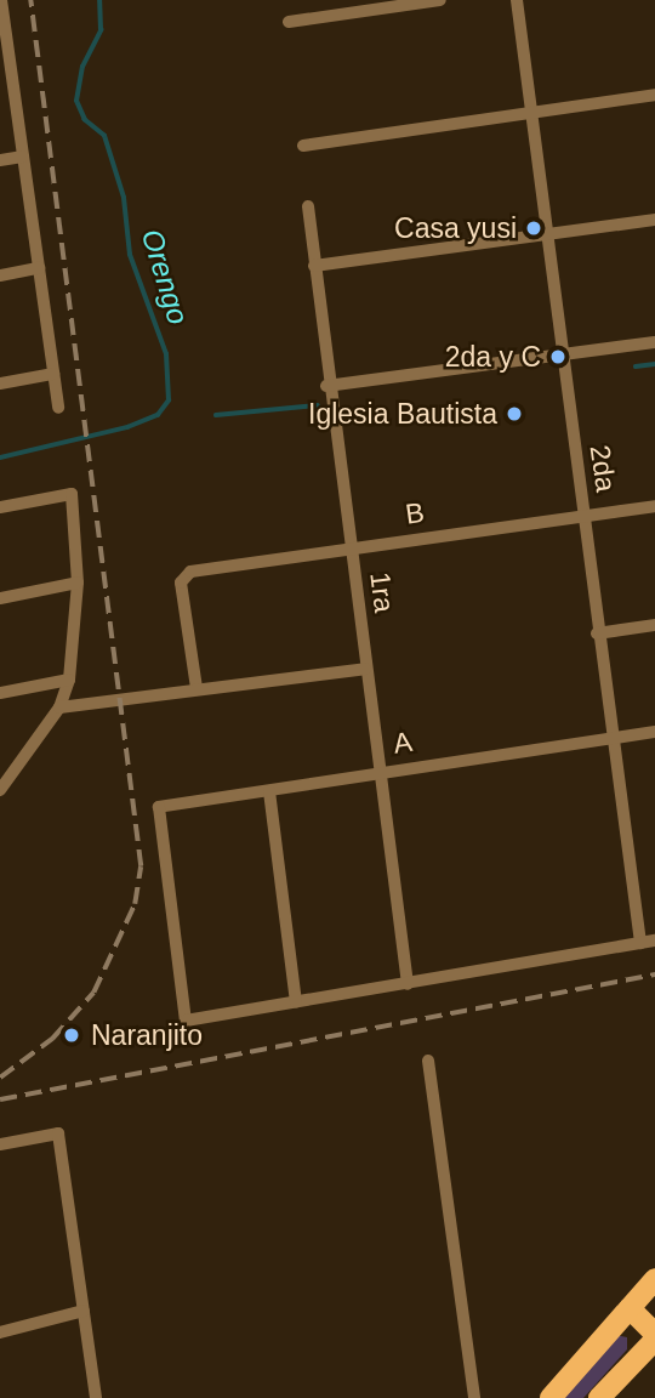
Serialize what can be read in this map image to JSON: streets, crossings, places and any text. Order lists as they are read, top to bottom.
{
  "streets": {
    "street": [
      "2da",
      "B",
      "1ra",
      "A"
    ]
  },
  "crossings": [
    ["2da", "B"],
    ["2da", "A"],
    ["B", "1ra"],
    ["1ra", "A"]
  ],
  "water": ["Orengo"],
  "places": [
    "Casa yusi",
    "2da y C",
    "Iglesia Bautista",
    "Naranjito"
  ]
}
